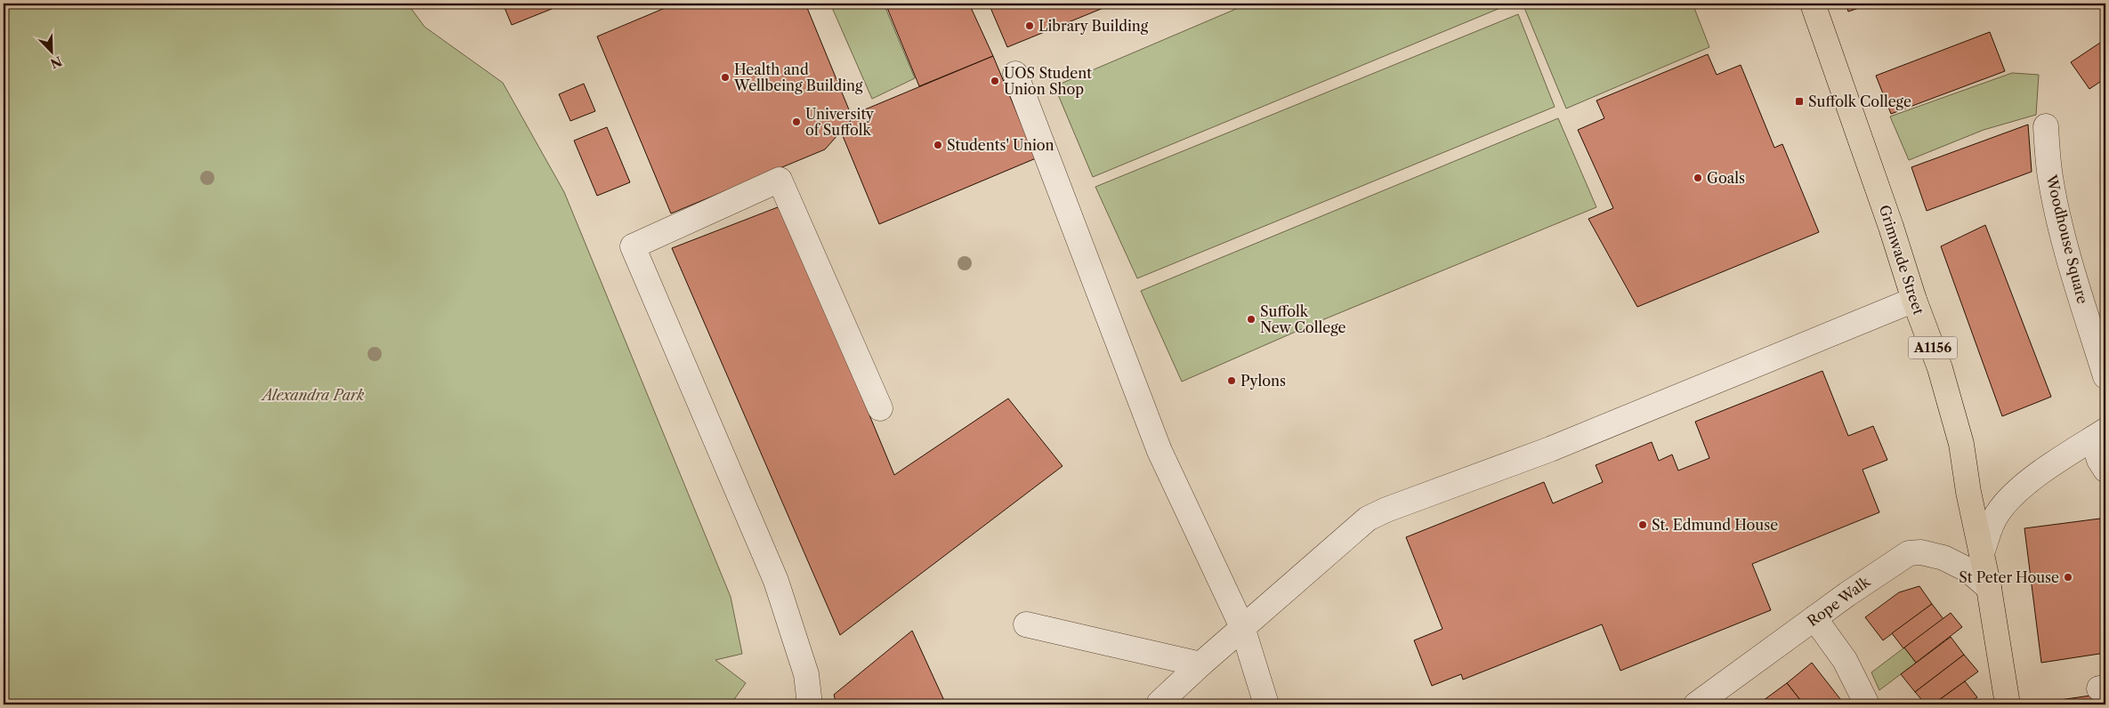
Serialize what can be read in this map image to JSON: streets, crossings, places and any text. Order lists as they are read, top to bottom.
{
  "streets": {
    "main road": ["Grimwade Street", "A1156"],
    "street": ["Woodhouse Square", "Rope Walk"]
  },
  "crossings": [
    ["Grimwade Street", "Rope Walk"]
  ],
  "parks": ["Alexandra Park"],
  "places": {
    "other": [
      "Library Building",
      "Health and Wellbeing Building",
      "UOS Student Union Shop",
      "University of Suffolk",
      "Students' Union",
      "Goals",
      "Suffolk New College",
      "Pylons",
      "St. Edmund House",
      "St Peter House"
    ],
    "transit": ["Suffolk College"]
  },
  "north": "bottom right"
}
